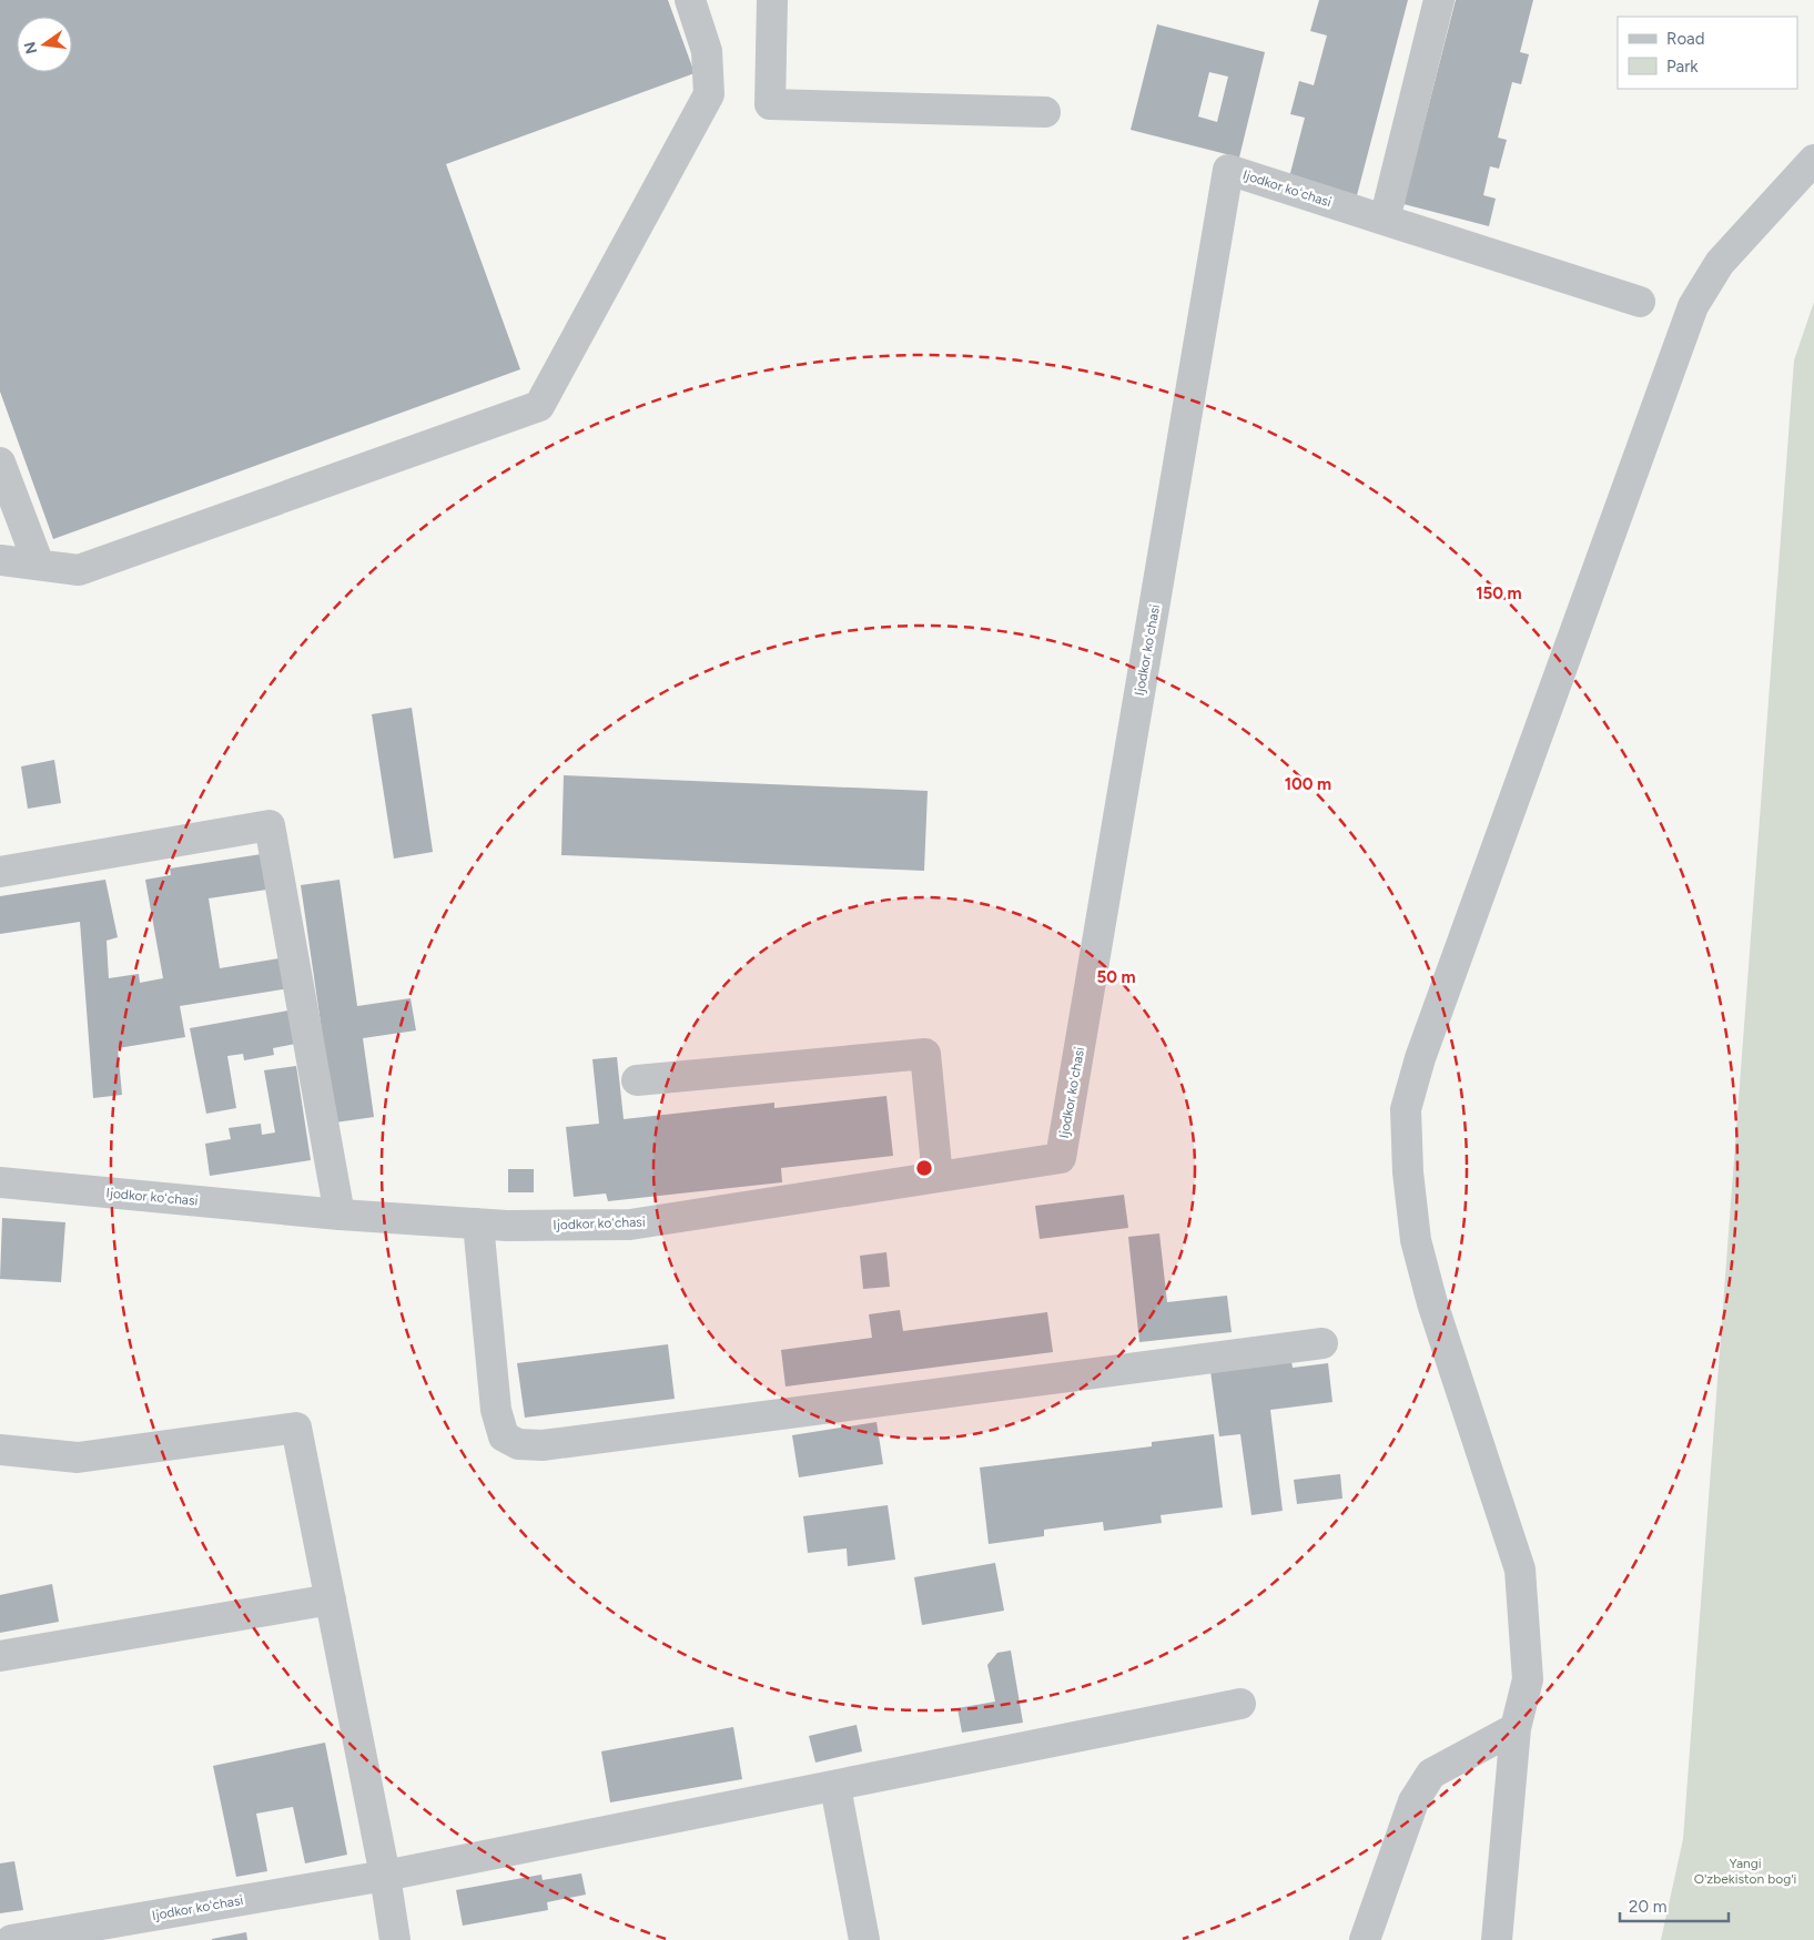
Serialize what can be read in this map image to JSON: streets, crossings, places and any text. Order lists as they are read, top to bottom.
{
  "streets": {
    "street": ["Ijodkor koʻchasi"]
  },
  "parks": ["Yangi O'zbekiston bog'i"],
  "legend": ["Road", "Park"],
  "scale_bar": "20 m",
  "north": "left",
  "rings": ["150 m", "100 m", "50 m"]
}
